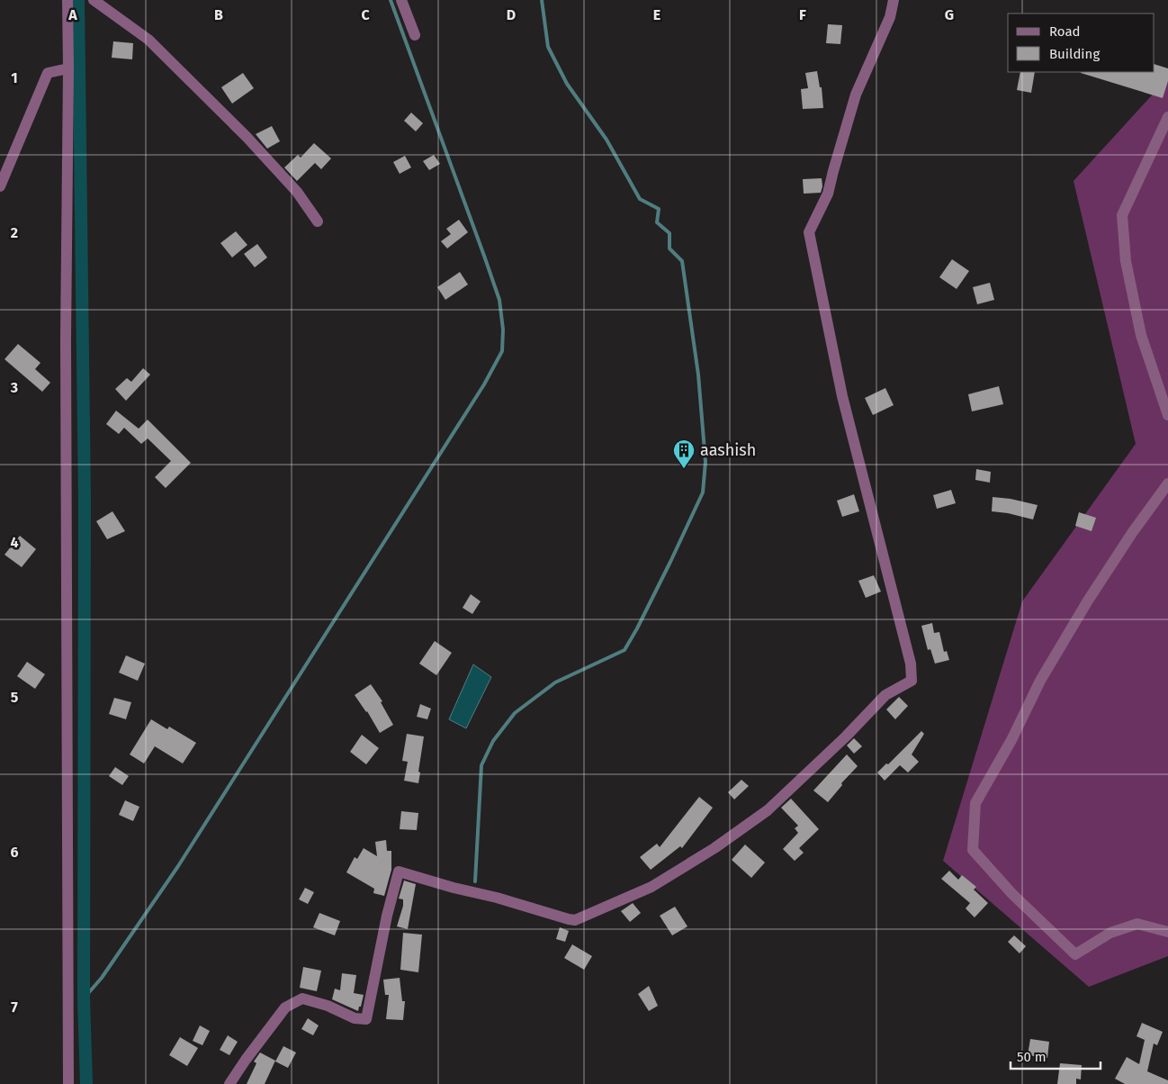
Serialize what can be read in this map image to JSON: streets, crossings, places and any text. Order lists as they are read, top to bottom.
{
  "places": {
    "building": ["aashish"]
  },
  "legend": ["Road", "Building"],
  "scale_bar": "50 m",
  "grid": {
    "columns": [
      "A",
      "B",
      "C",
      "D",
      "E",
      "F",
      "G"
    ],
    "rows": [
      "1",
      "2",
      "3",
      "4",
      "5",
      "6",
      "7"
    ]
  }
}
